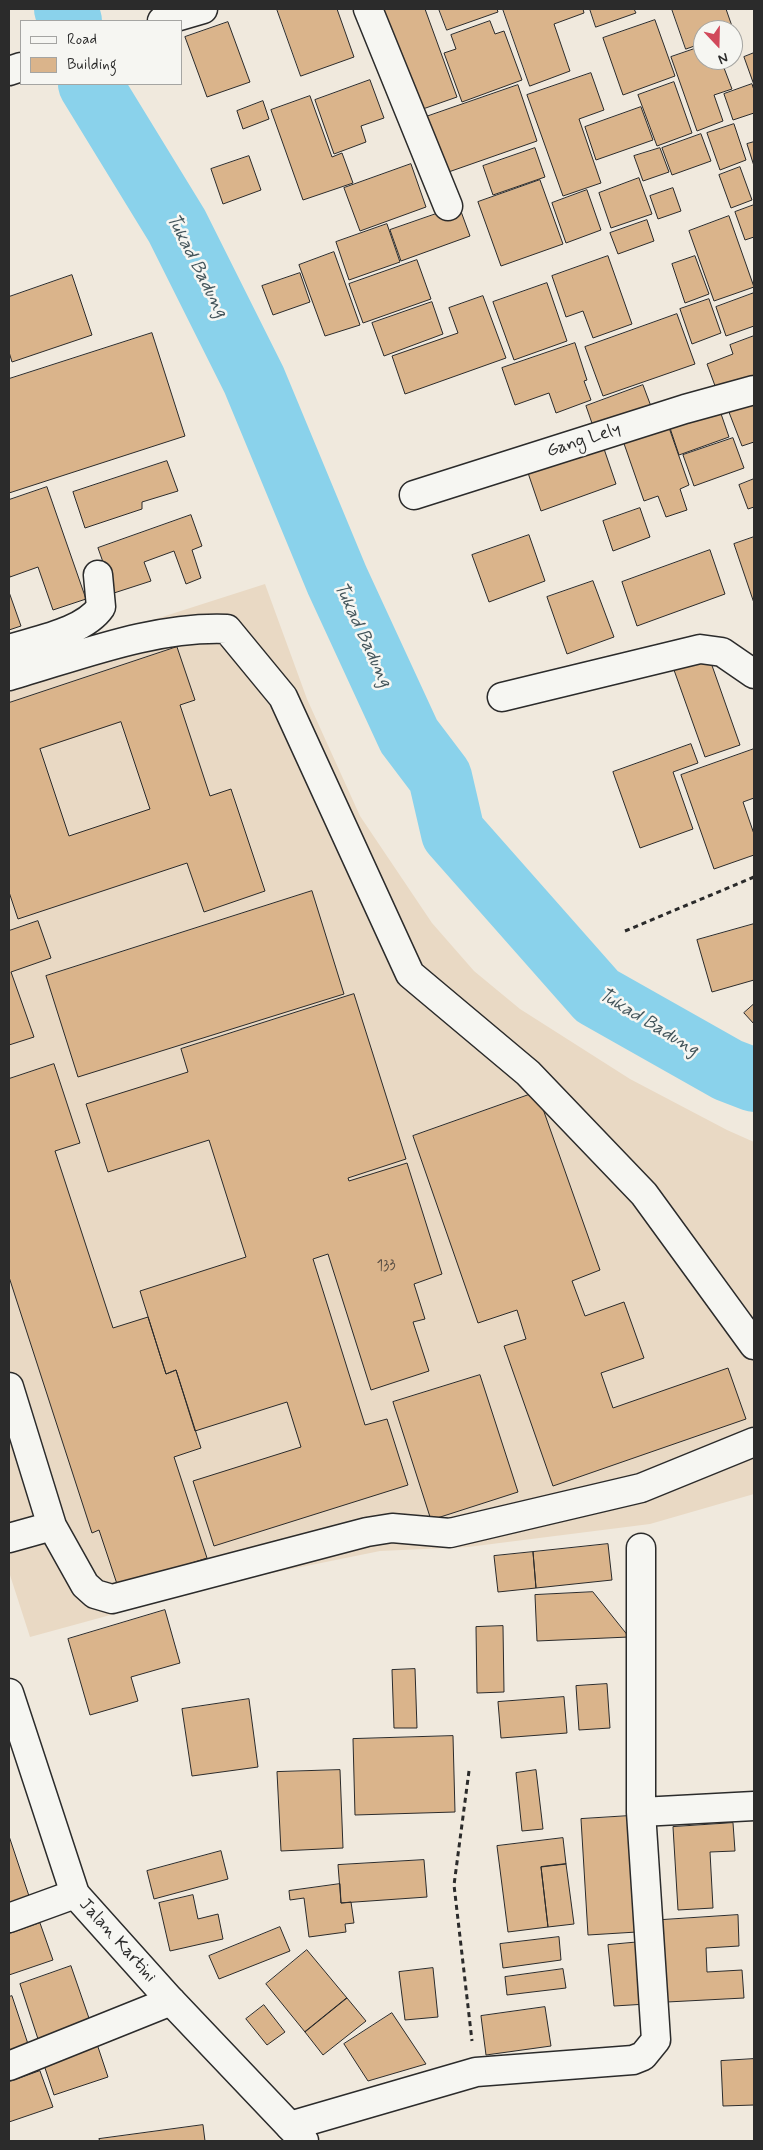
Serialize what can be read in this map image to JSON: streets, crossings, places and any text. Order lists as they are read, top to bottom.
{
  "streets": {
    "street": ["Gang Lely", "Jalan Kartini"]
  },
  "water": ["Tukad Badung"],
  "house_numbers": ["133"],
  "legend": ["Road", "Building"],
  "north": "bottom"
}
